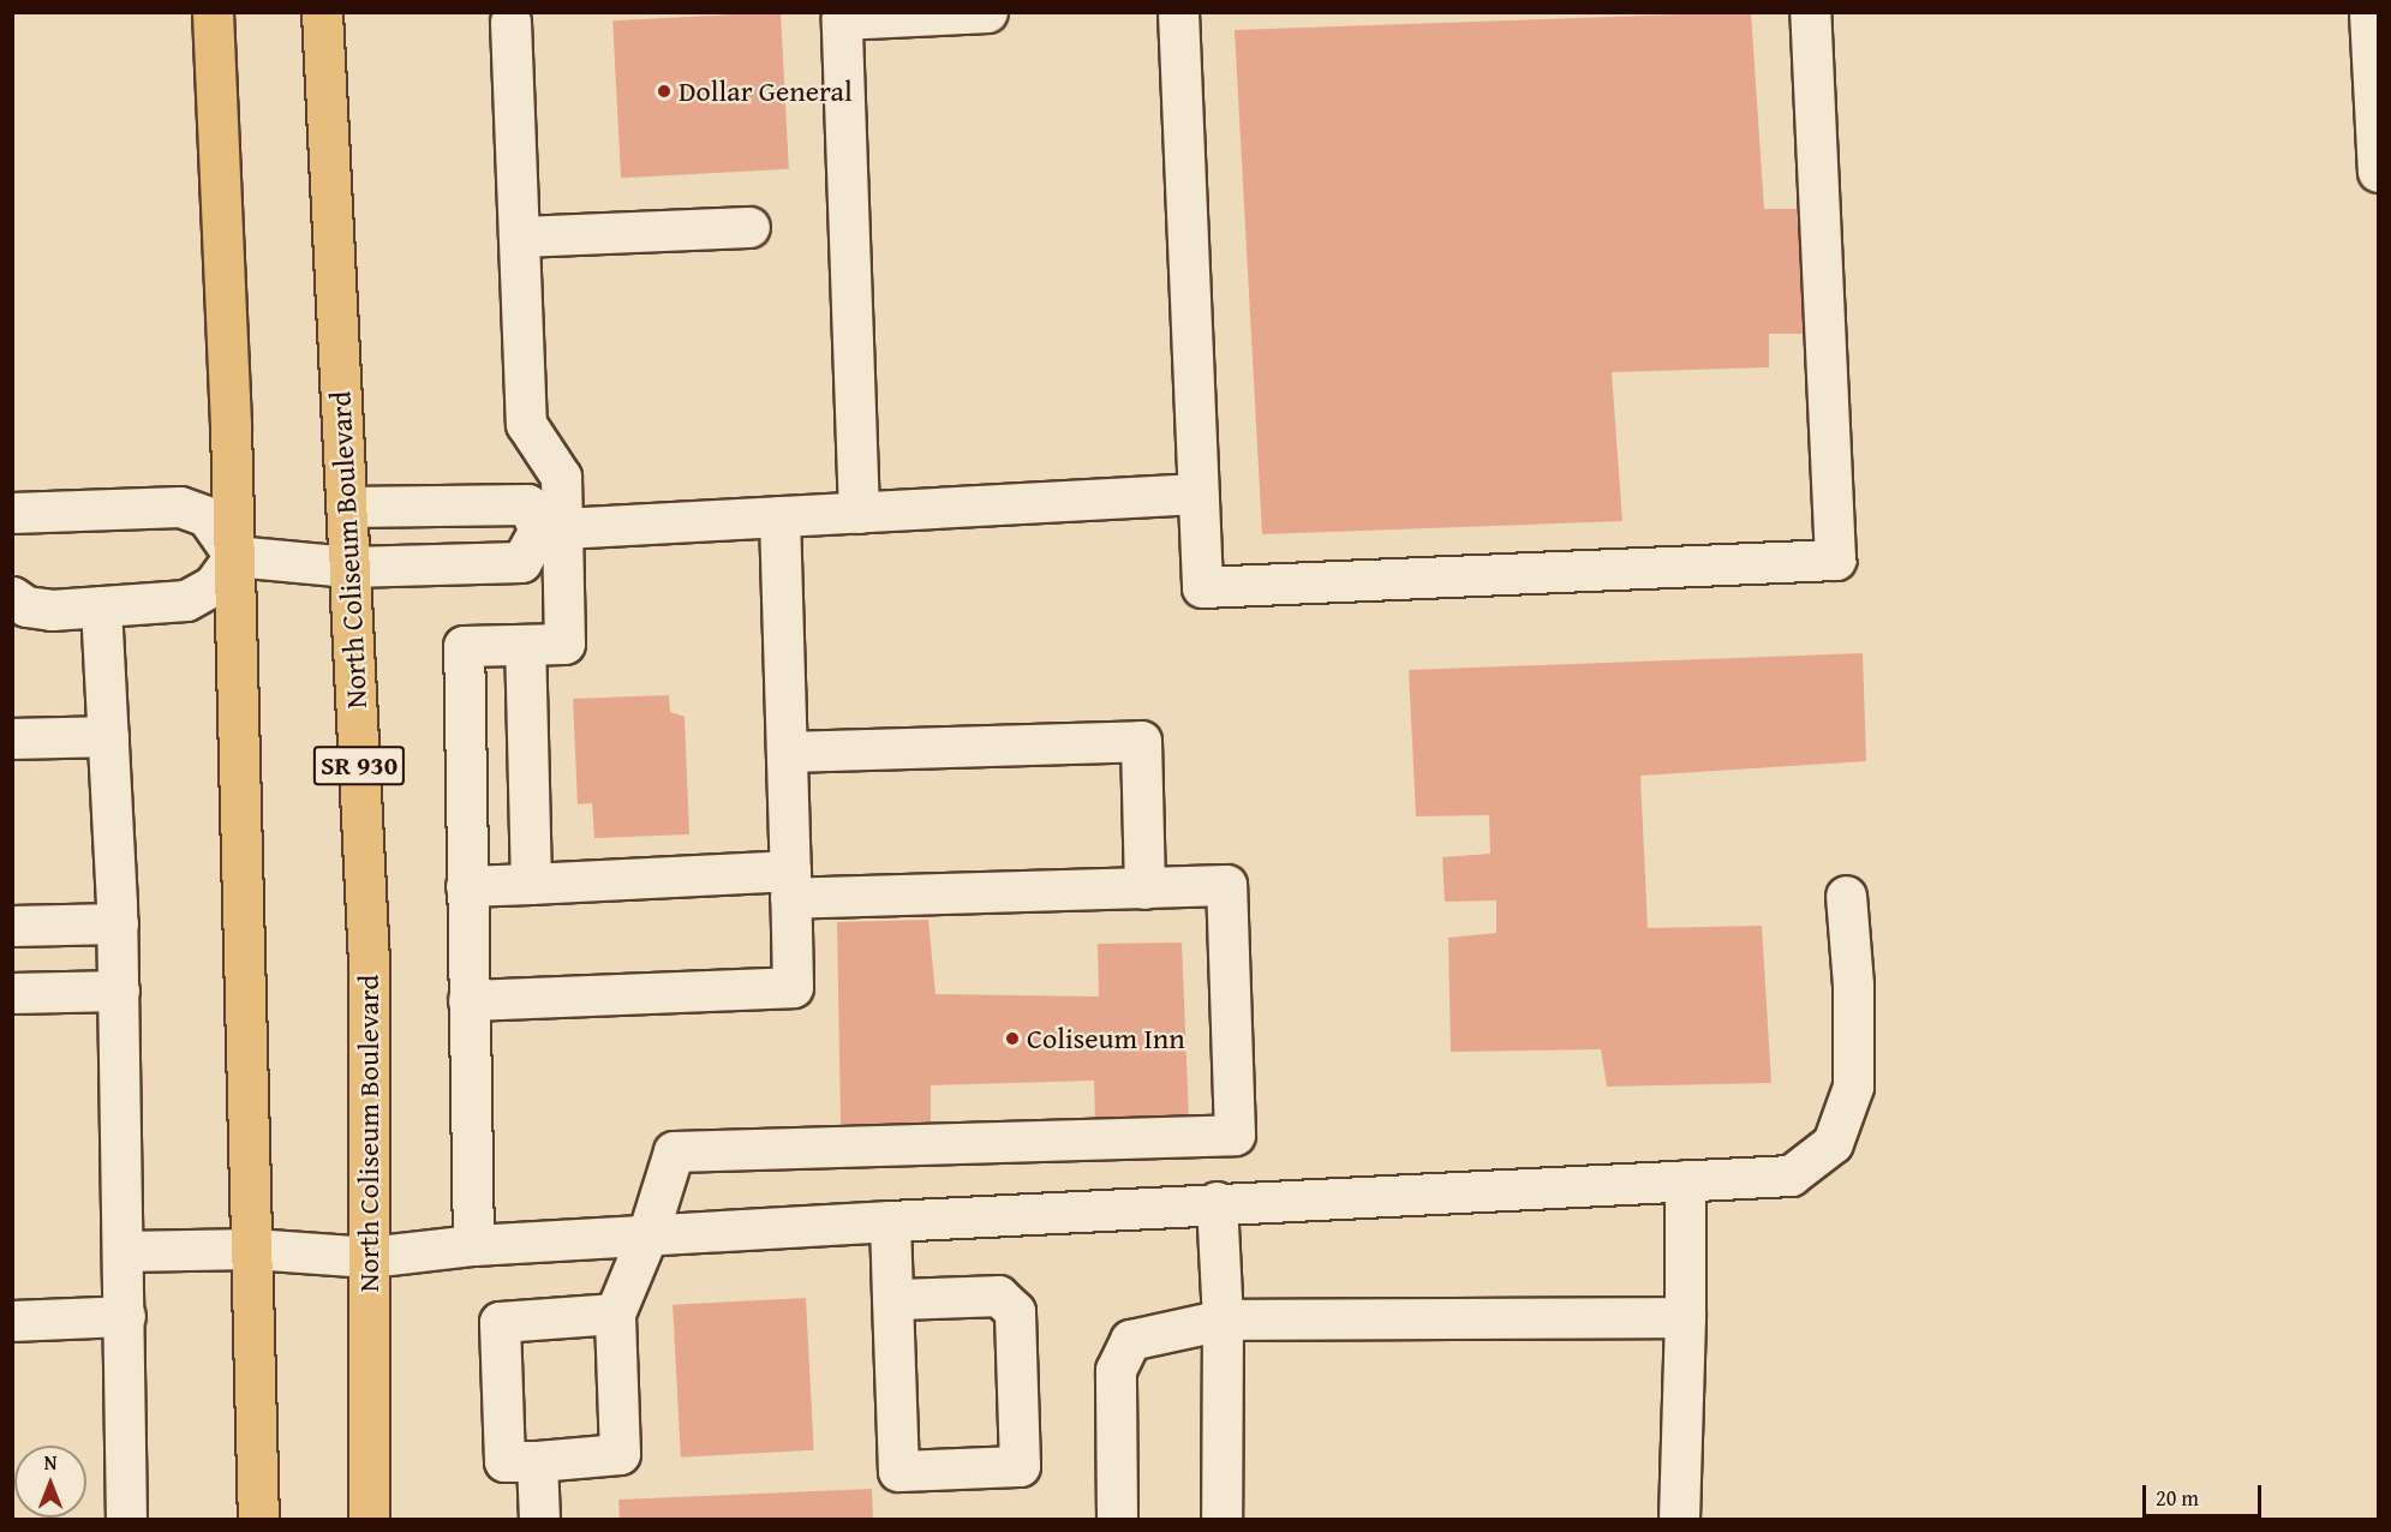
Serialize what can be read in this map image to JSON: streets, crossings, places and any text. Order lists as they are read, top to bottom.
{
  "streets": {
    "highway": ["North Coliseum Boulevard", "SR 930"]
  },
  "places": ["Dollar General", "Coliseum Inn"],
  "scale_bar": "20 m",
  "north": "top"
}
